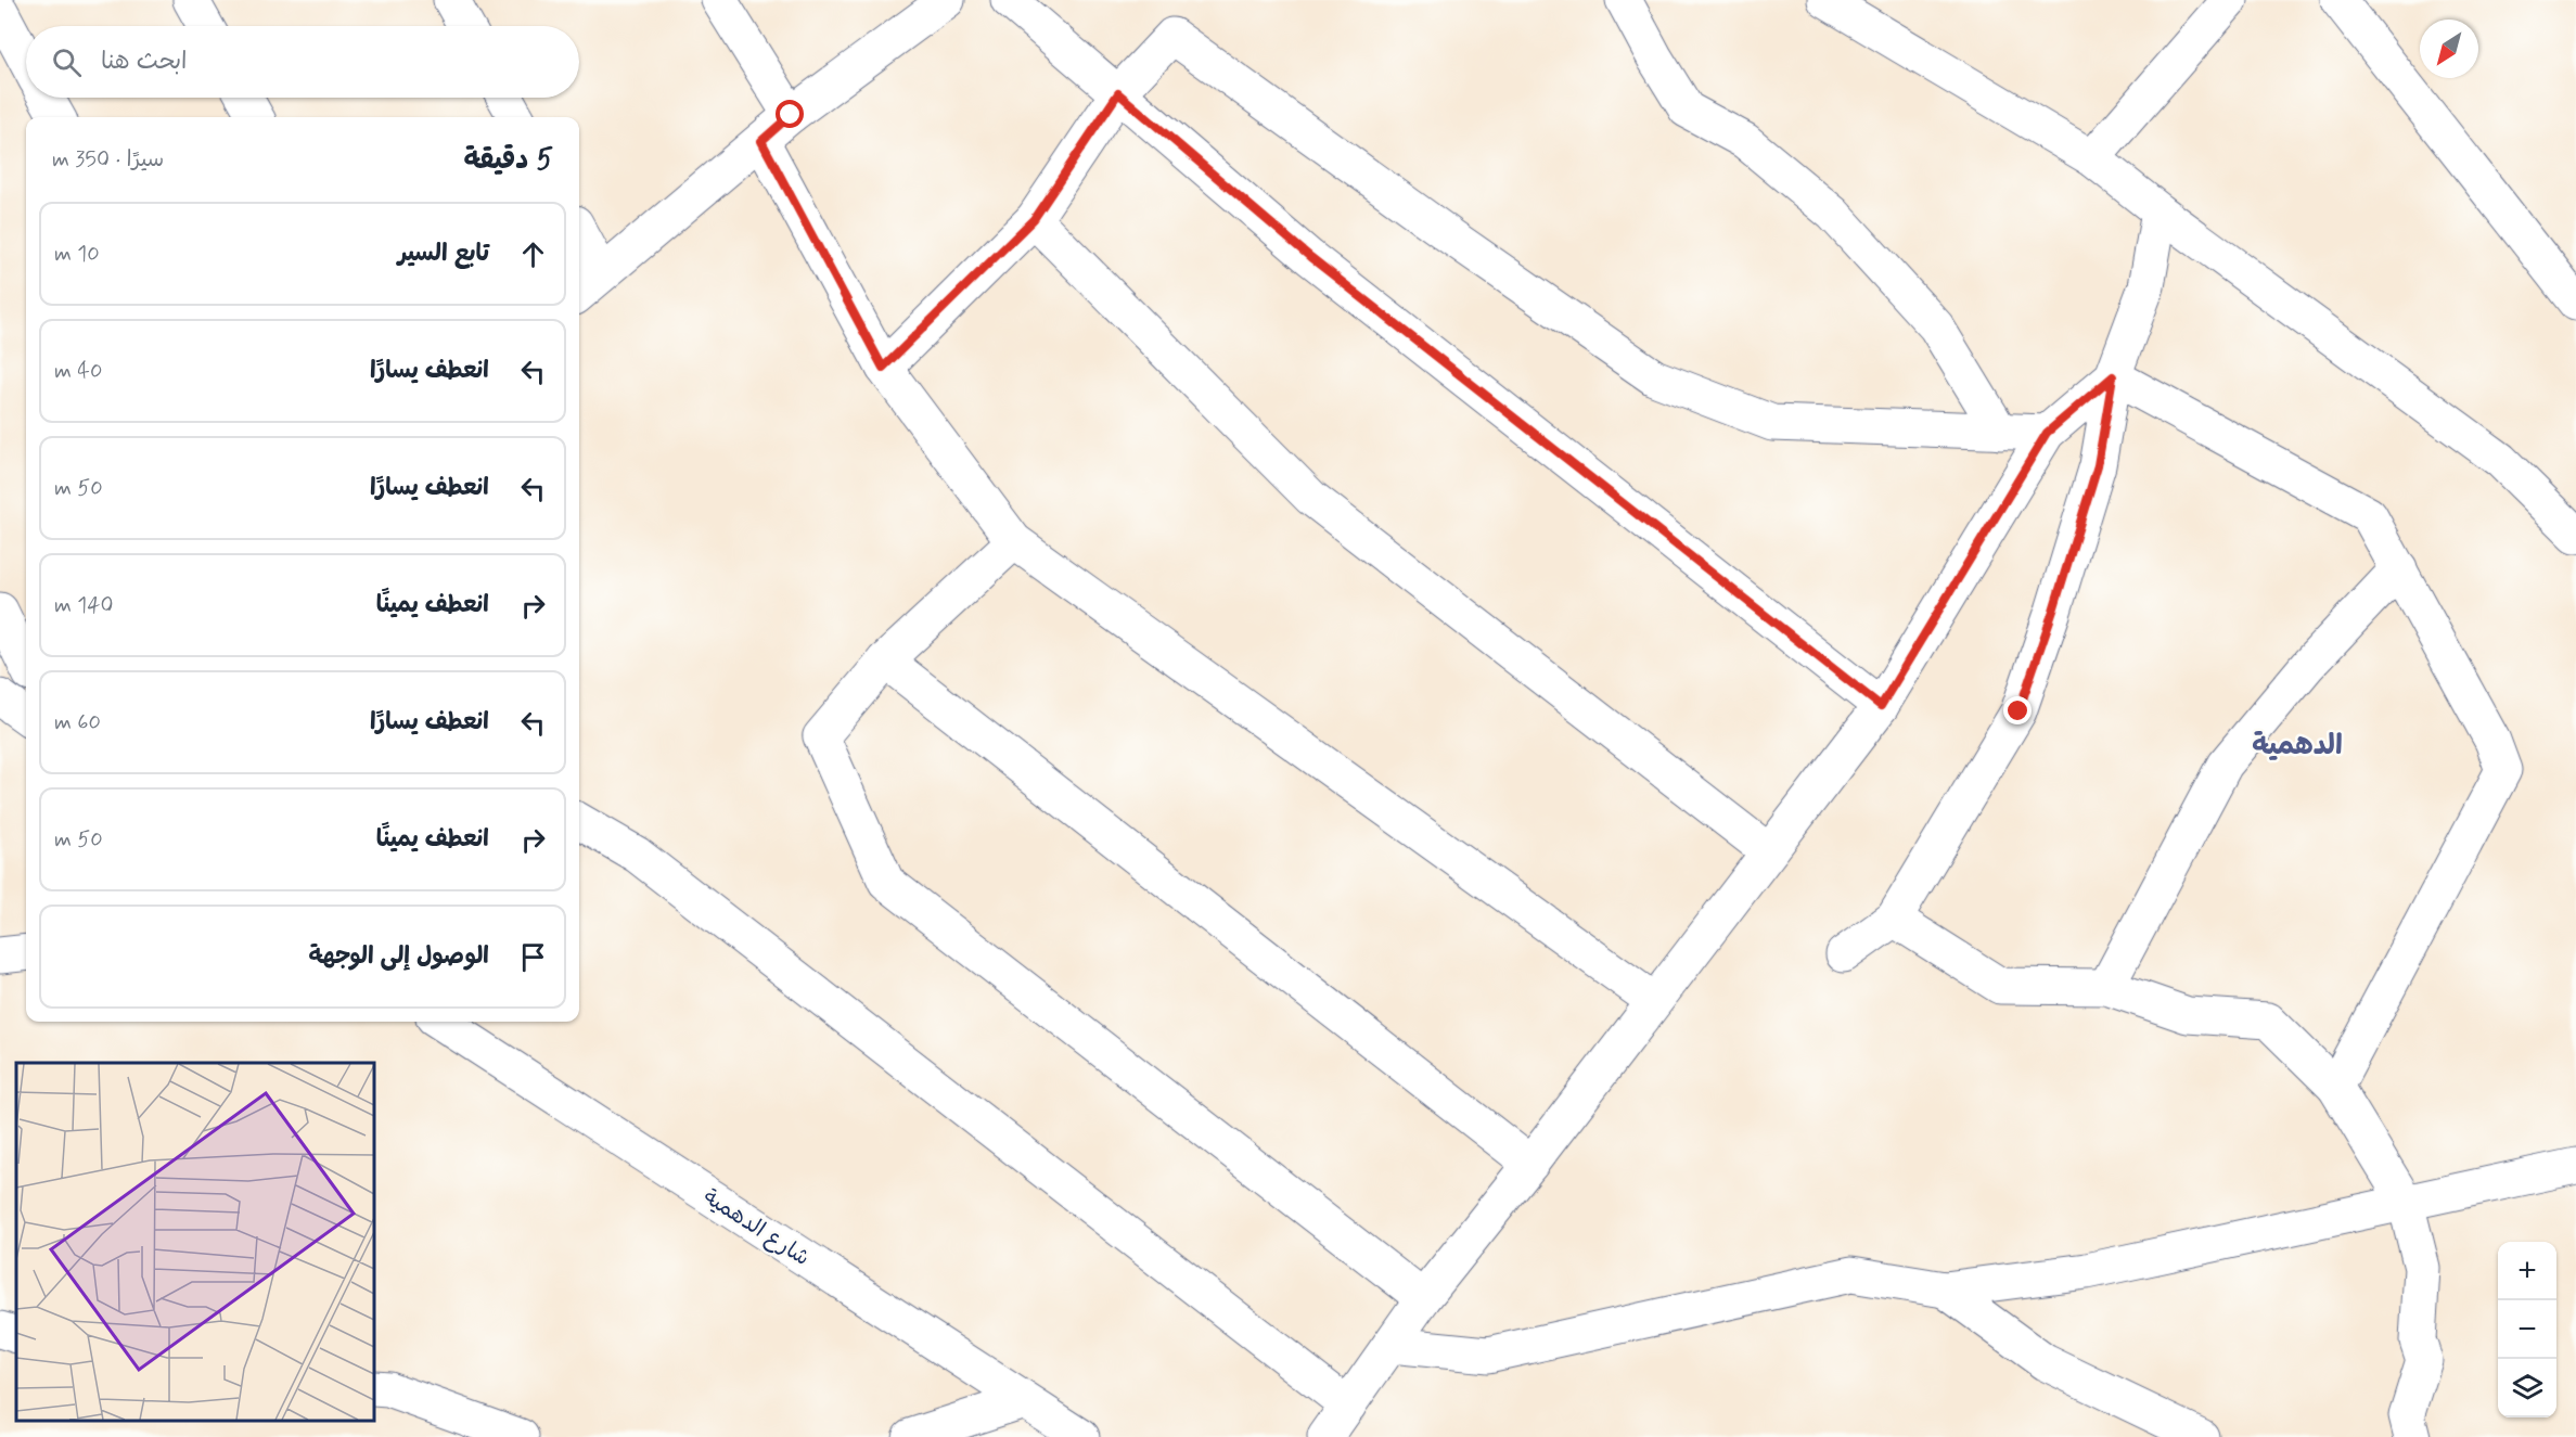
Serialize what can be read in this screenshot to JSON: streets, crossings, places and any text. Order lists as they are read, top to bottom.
{
  "streets": {
    "street": ["شارع الدهمية"]
  },
  "districts": ["الدهمية"],
  "north": "bottom left",
  "page": {
    "search": "ابحث هنا",
    "heading": ["5 دقيقة", "سيرًا · 350 m"],
    "list": [
      ["تابع السير", "10 m"],
      ["انعطف يسارًا", "40 m"],
      ["انعطف يسارًا", "50 m"],
      ["انعطف يمينًا", "140 m"],
      ["انعطف يسارًا", "60 m"],
      ["انعطف يمينًا", "50 m"],
      "الوصول إلى الوجهة"
    ],
    "map_buttons": ["+", "−"]
  }
}
